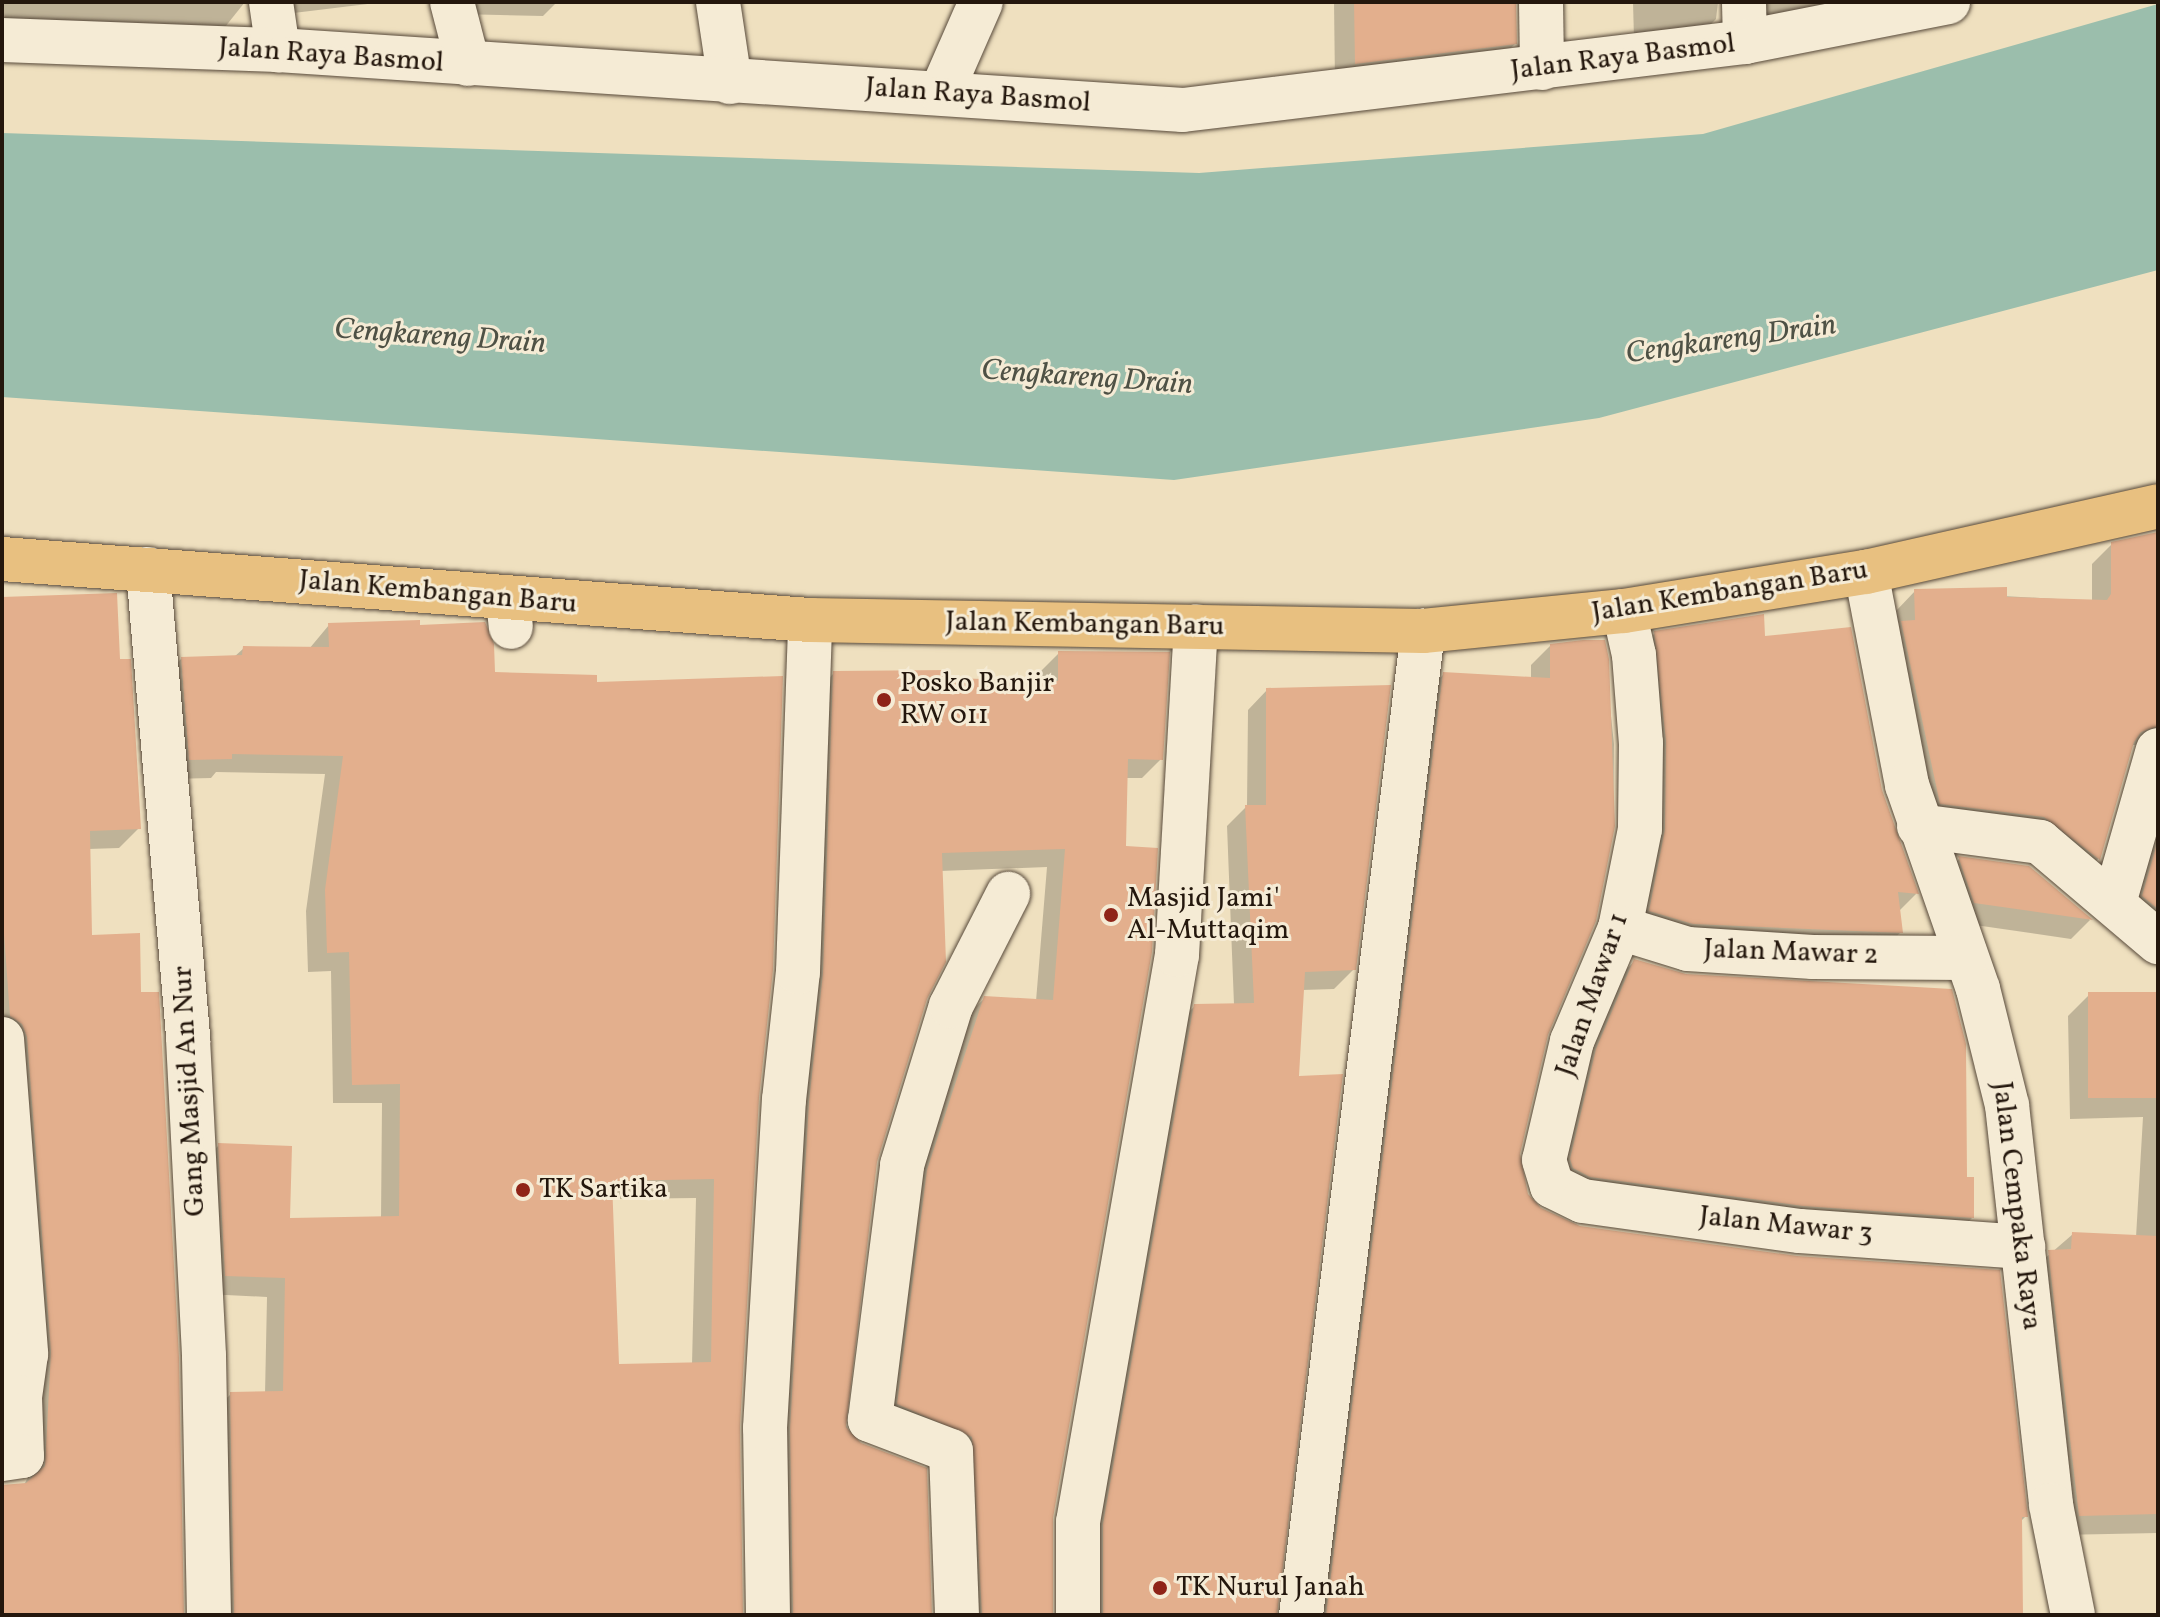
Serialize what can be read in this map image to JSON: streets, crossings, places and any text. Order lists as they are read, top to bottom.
{
  "streets": {
    "main road": ["Jalan Kembangan Baru"],
    "street": [
      "Jalan Raya Basmol",
      "Jalan Mawar 2",
      "Jalan Mawar 1",
      "Gang Masjid An Nur",
      "Jalan Cempaka Raya",
      "Jalan Mawar 3"
    ]
  },
  "crossings": [
    ["Jalan Kembangan Baru", "Jalan Mawar 1"],
    ["Jalan Kembangan Baru", "Gang Masjid An Nur"],
    ["Jalan Kembangan Baru", "Jalan Cempaka Raya"],
    ["Jalan Mawar 2", "Jalan Mawar 1"],
    ["Jalan Mawar 2", "Jalan Cempaka Raya"],
    ["Jalan Mawar 1", "Jalan Mawar 3"],
    ["Jalan Cempaka Raya", "Jalan Mawar 3"]
  ],
  "water": ["Cengkareng Drain"],
  "places": [
    "Posko Banjir RW 011",
    "Masjid Jami' Al-Muttaqim",
    "TK Sartika",
    "TK Nurul Janah"
  ]
}
